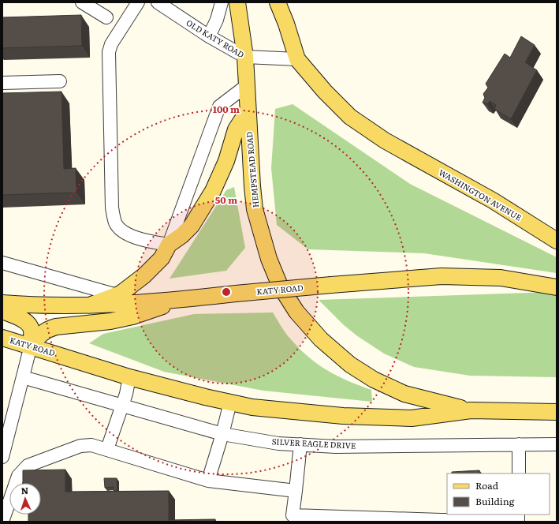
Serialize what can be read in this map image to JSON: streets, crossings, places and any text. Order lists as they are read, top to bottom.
{
  "streets": {
    "main road": ["HEMPSTEAD ROAD", "WASHINGTON AVENUE", "KATY ROAD"],
    "street": ["OLD KATY ROAD", "SILVER EAGLE DRIVE"]
  },
  "crossings": [
    ["OLD KATY ROAD", "HEMPSTEAD ROAD"],
    ["OLD KATY ROAD", "WASHINGTON AVENUE"],
    ["HEMPSTEAD ROAD", "KATY ROAD"]
  ],
  "legend": ["Road", "Building"],
  "north": "top",
  "rings": ["100 m", "50 m"]
}
